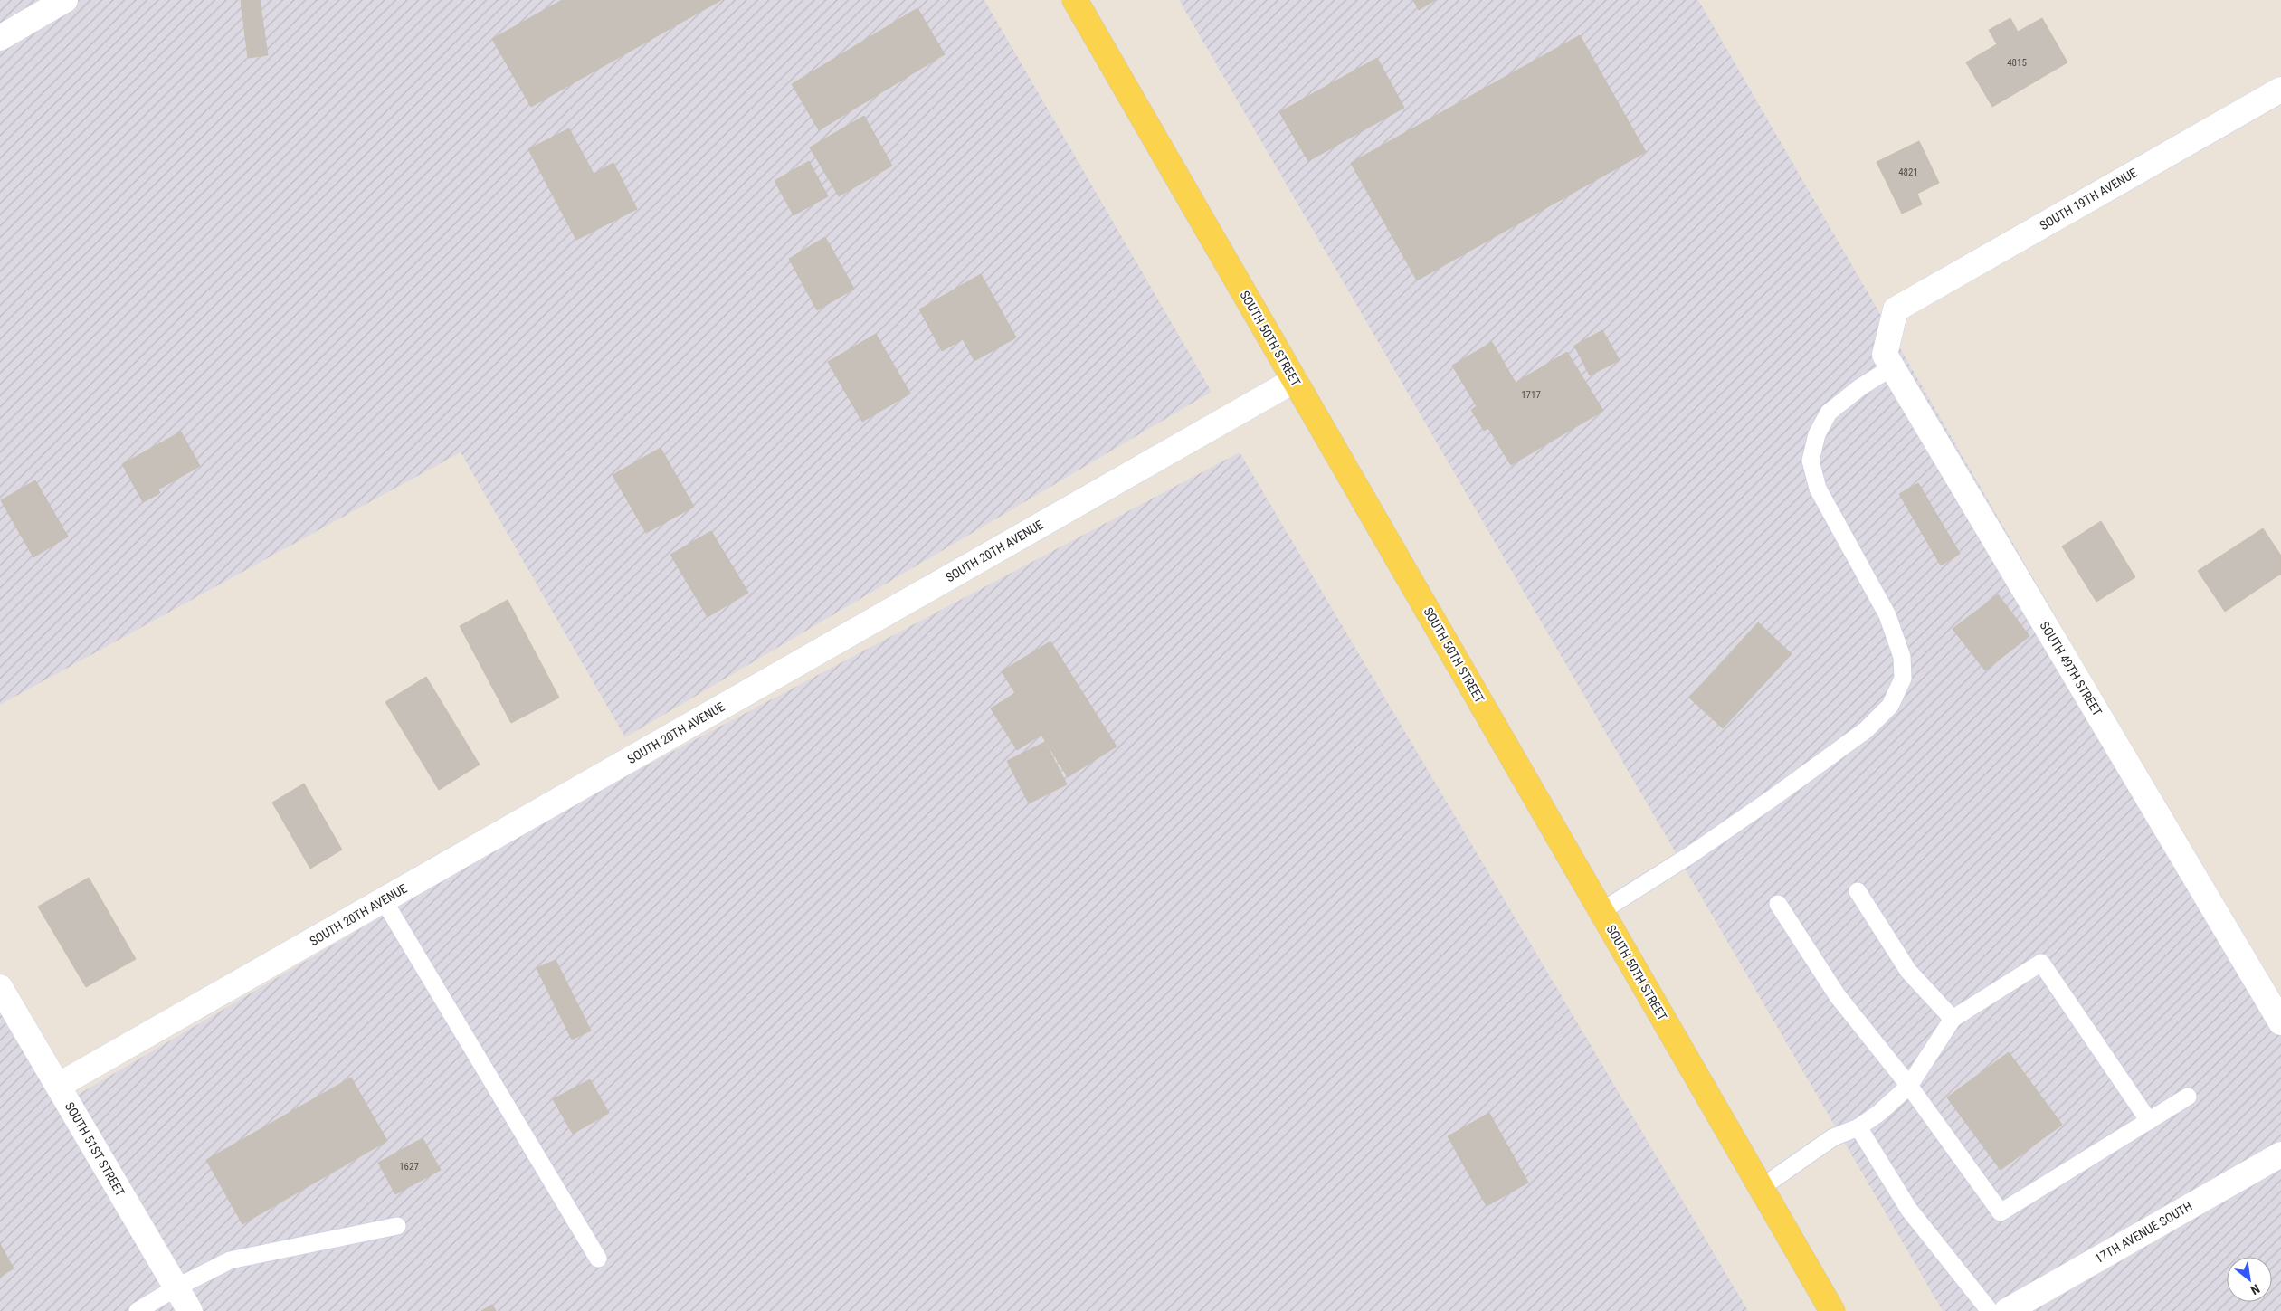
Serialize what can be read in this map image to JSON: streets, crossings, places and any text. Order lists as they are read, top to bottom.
{
  "streets": {
    "main road": ["SOUTH 50TH STREET"],
    "street": [
      "SOUTH 19TH AVENUE",
      "SOUTH 20TH AVENUE",
      "SOUTH 49TH STREET",
      "SOUTH 51ST STREET",
      "17TH AVENUE SOUTH"
    ]
  },
  "crossings": [
    ["SOUTH 19TH AVENUE", "SOUTH 49TH STREET"],
    ["SOUTH 50TH STREET", "SOUTH 20TH AVENUE"],
    ["SOUTH 20TH AVENUE", "SOUTH 51ST STREET"]
  ],
  "house_numbers": [
    "4815",
    "4821",
    "1717",
    "1627"
  ],
  "north": "bottom right"
}
